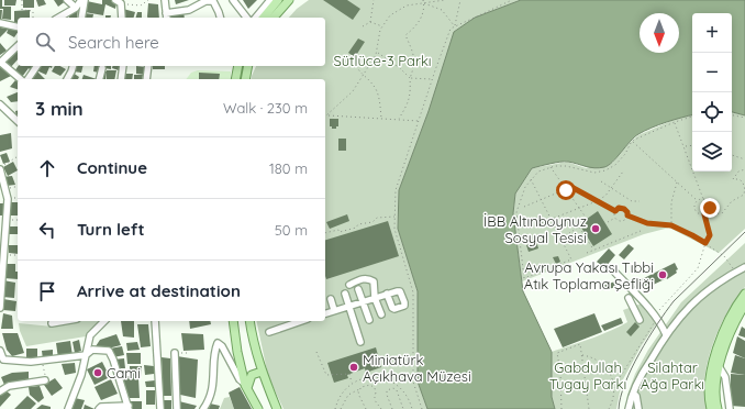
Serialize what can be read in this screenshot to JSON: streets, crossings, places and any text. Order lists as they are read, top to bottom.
{
  "parks": ["Sütlüce-3 Parkı", "Gabdullah Tugay Parkı", "Silahtar Ağa Parkı"],
  "places": [
    "İBB Altınboynuz Sosyal Tesisi",
    "Avrupa Yakası Tıbbi Atık Toplama Şefliği",
    "Miniatürk Açıkhava Müzesi",
    "Cami"
  ],
  "north": "bottom",
  "page": {
    "map_buttons": ["+", "−"],
    "search": "Search here",
    "heading": ["3 min", "Walk · 230 m"],
    "list": [
      ["Continue", "180 m"],
      ["Turn left", "50 m"],
      "Arrive at destination"
    ]
  }
}
